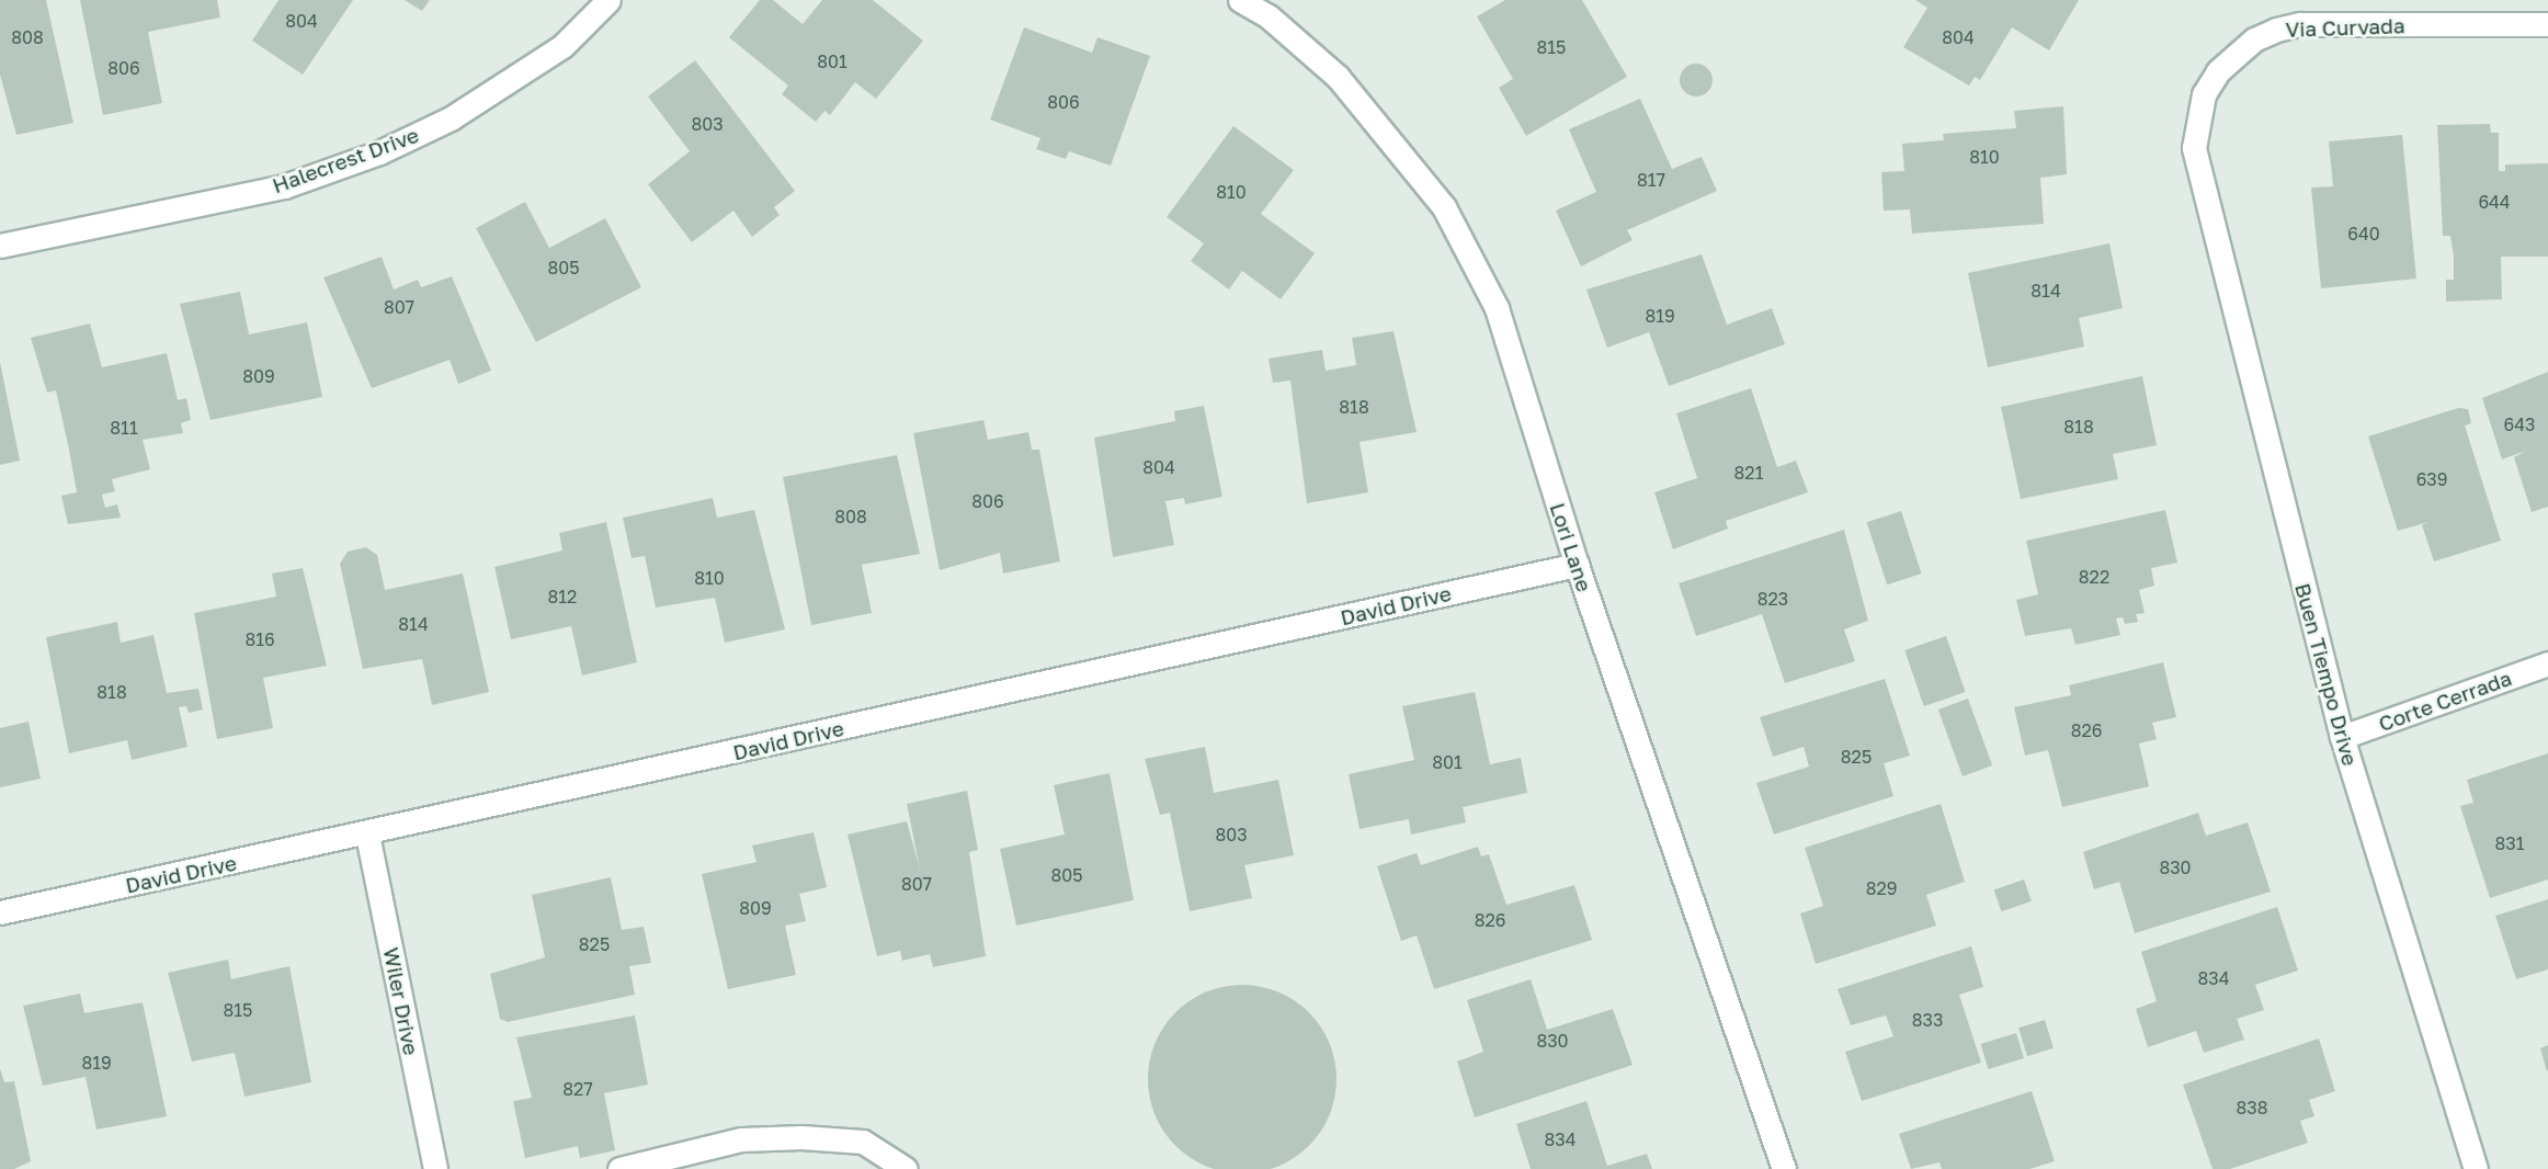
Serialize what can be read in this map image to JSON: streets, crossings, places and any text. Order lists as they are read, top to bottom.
{
  "streets": {
    "street": [
      "Via Curvada",
      "Halecrest Drive",
      "Lori Lane",
      "David Drive",
      "Buen Tiempo Drive",
      "Corte Cerrada",
      "Wiler Drive"
    ]
  },
  "crossings": [
    ["Via Curvada", "Buen Tiempo Drive"],
    ["Lori Lane", "David Drive"],
    ["David Drive", "Wiler Drive"],
    ["Buen Tiempo Drive", "Corte Cerrada"]
  ],
  "house_numbers": [
    "804",
    "808",
    "804",
    "815",
    "801",
    "806",
    "806",
    "803",
    "810",
    "817",
    "810",
    "644",
    "640",
    "805",
    "814",
    "807",
    "819",
    "809",
    "818",
    "643",
    "818",
    "811",
    "804",
    "821",
    "639",
    "806",
    "808",
    "822",
    "810",
    "812",
    "823",
    "814",
    "816",
    "818",
    "826",
    "825",
    "801",
    "803",
    "831",
    "830",
    "805",
    "807",
    "829",
    "809",
    "826",
    "825",
    "834",
    "815",
    "833",
    "830",
    "819",
    "827",
    "838",
    "834"
  ]
}
